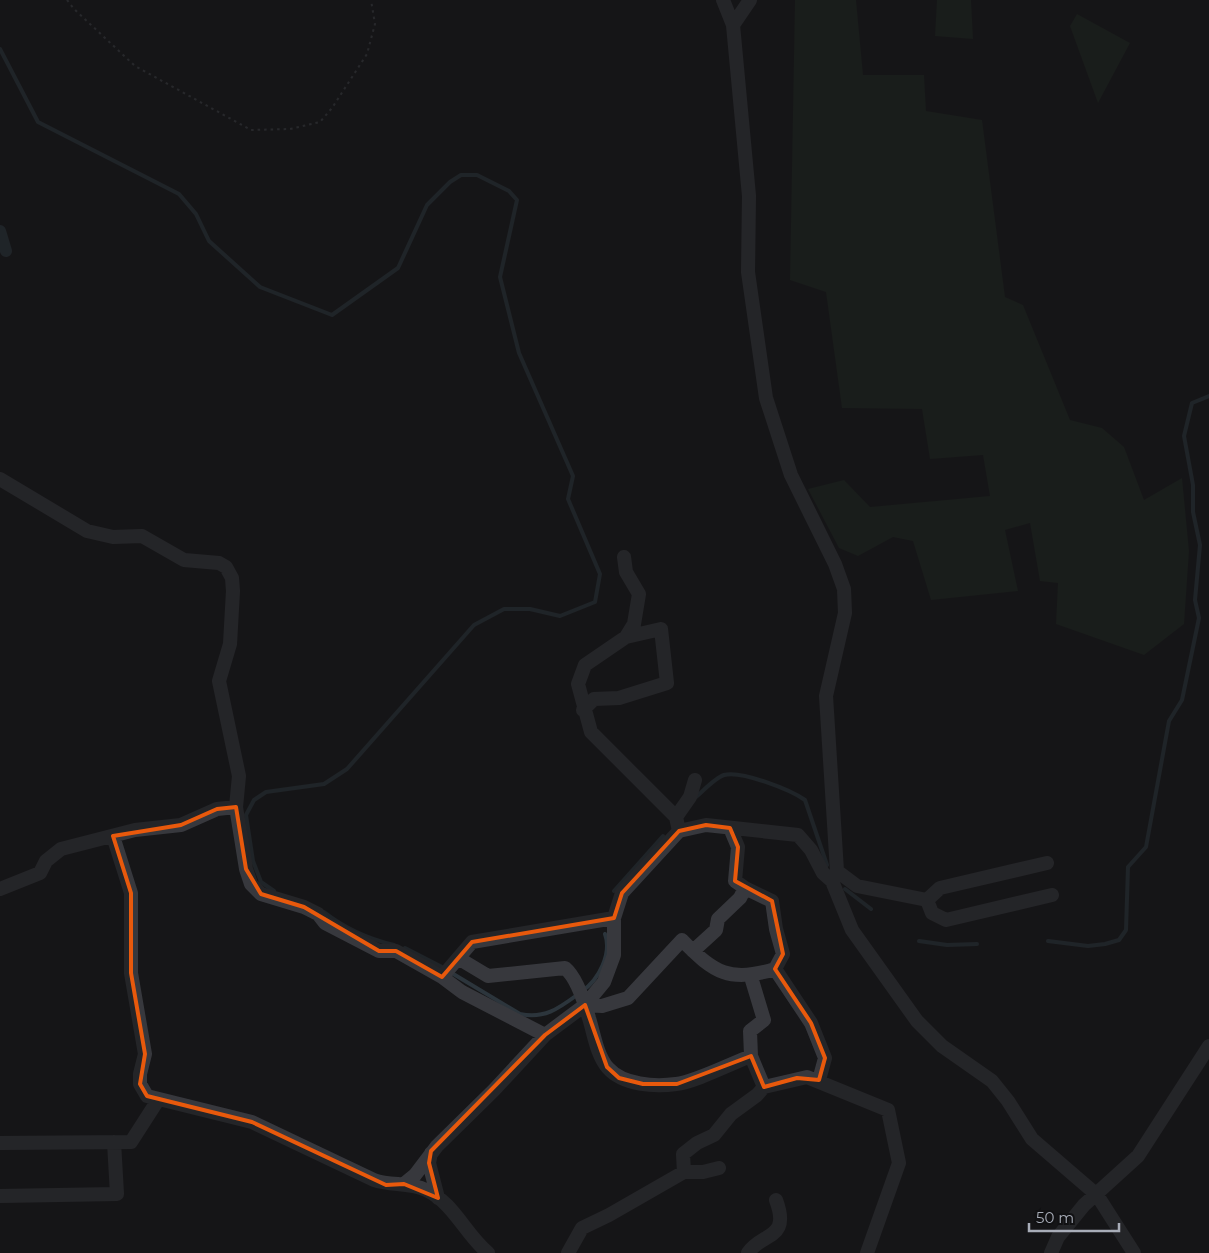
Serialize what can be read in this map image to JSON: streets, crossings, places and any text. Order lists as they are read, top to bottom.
{
  "scale_bar": "50 m"
}
